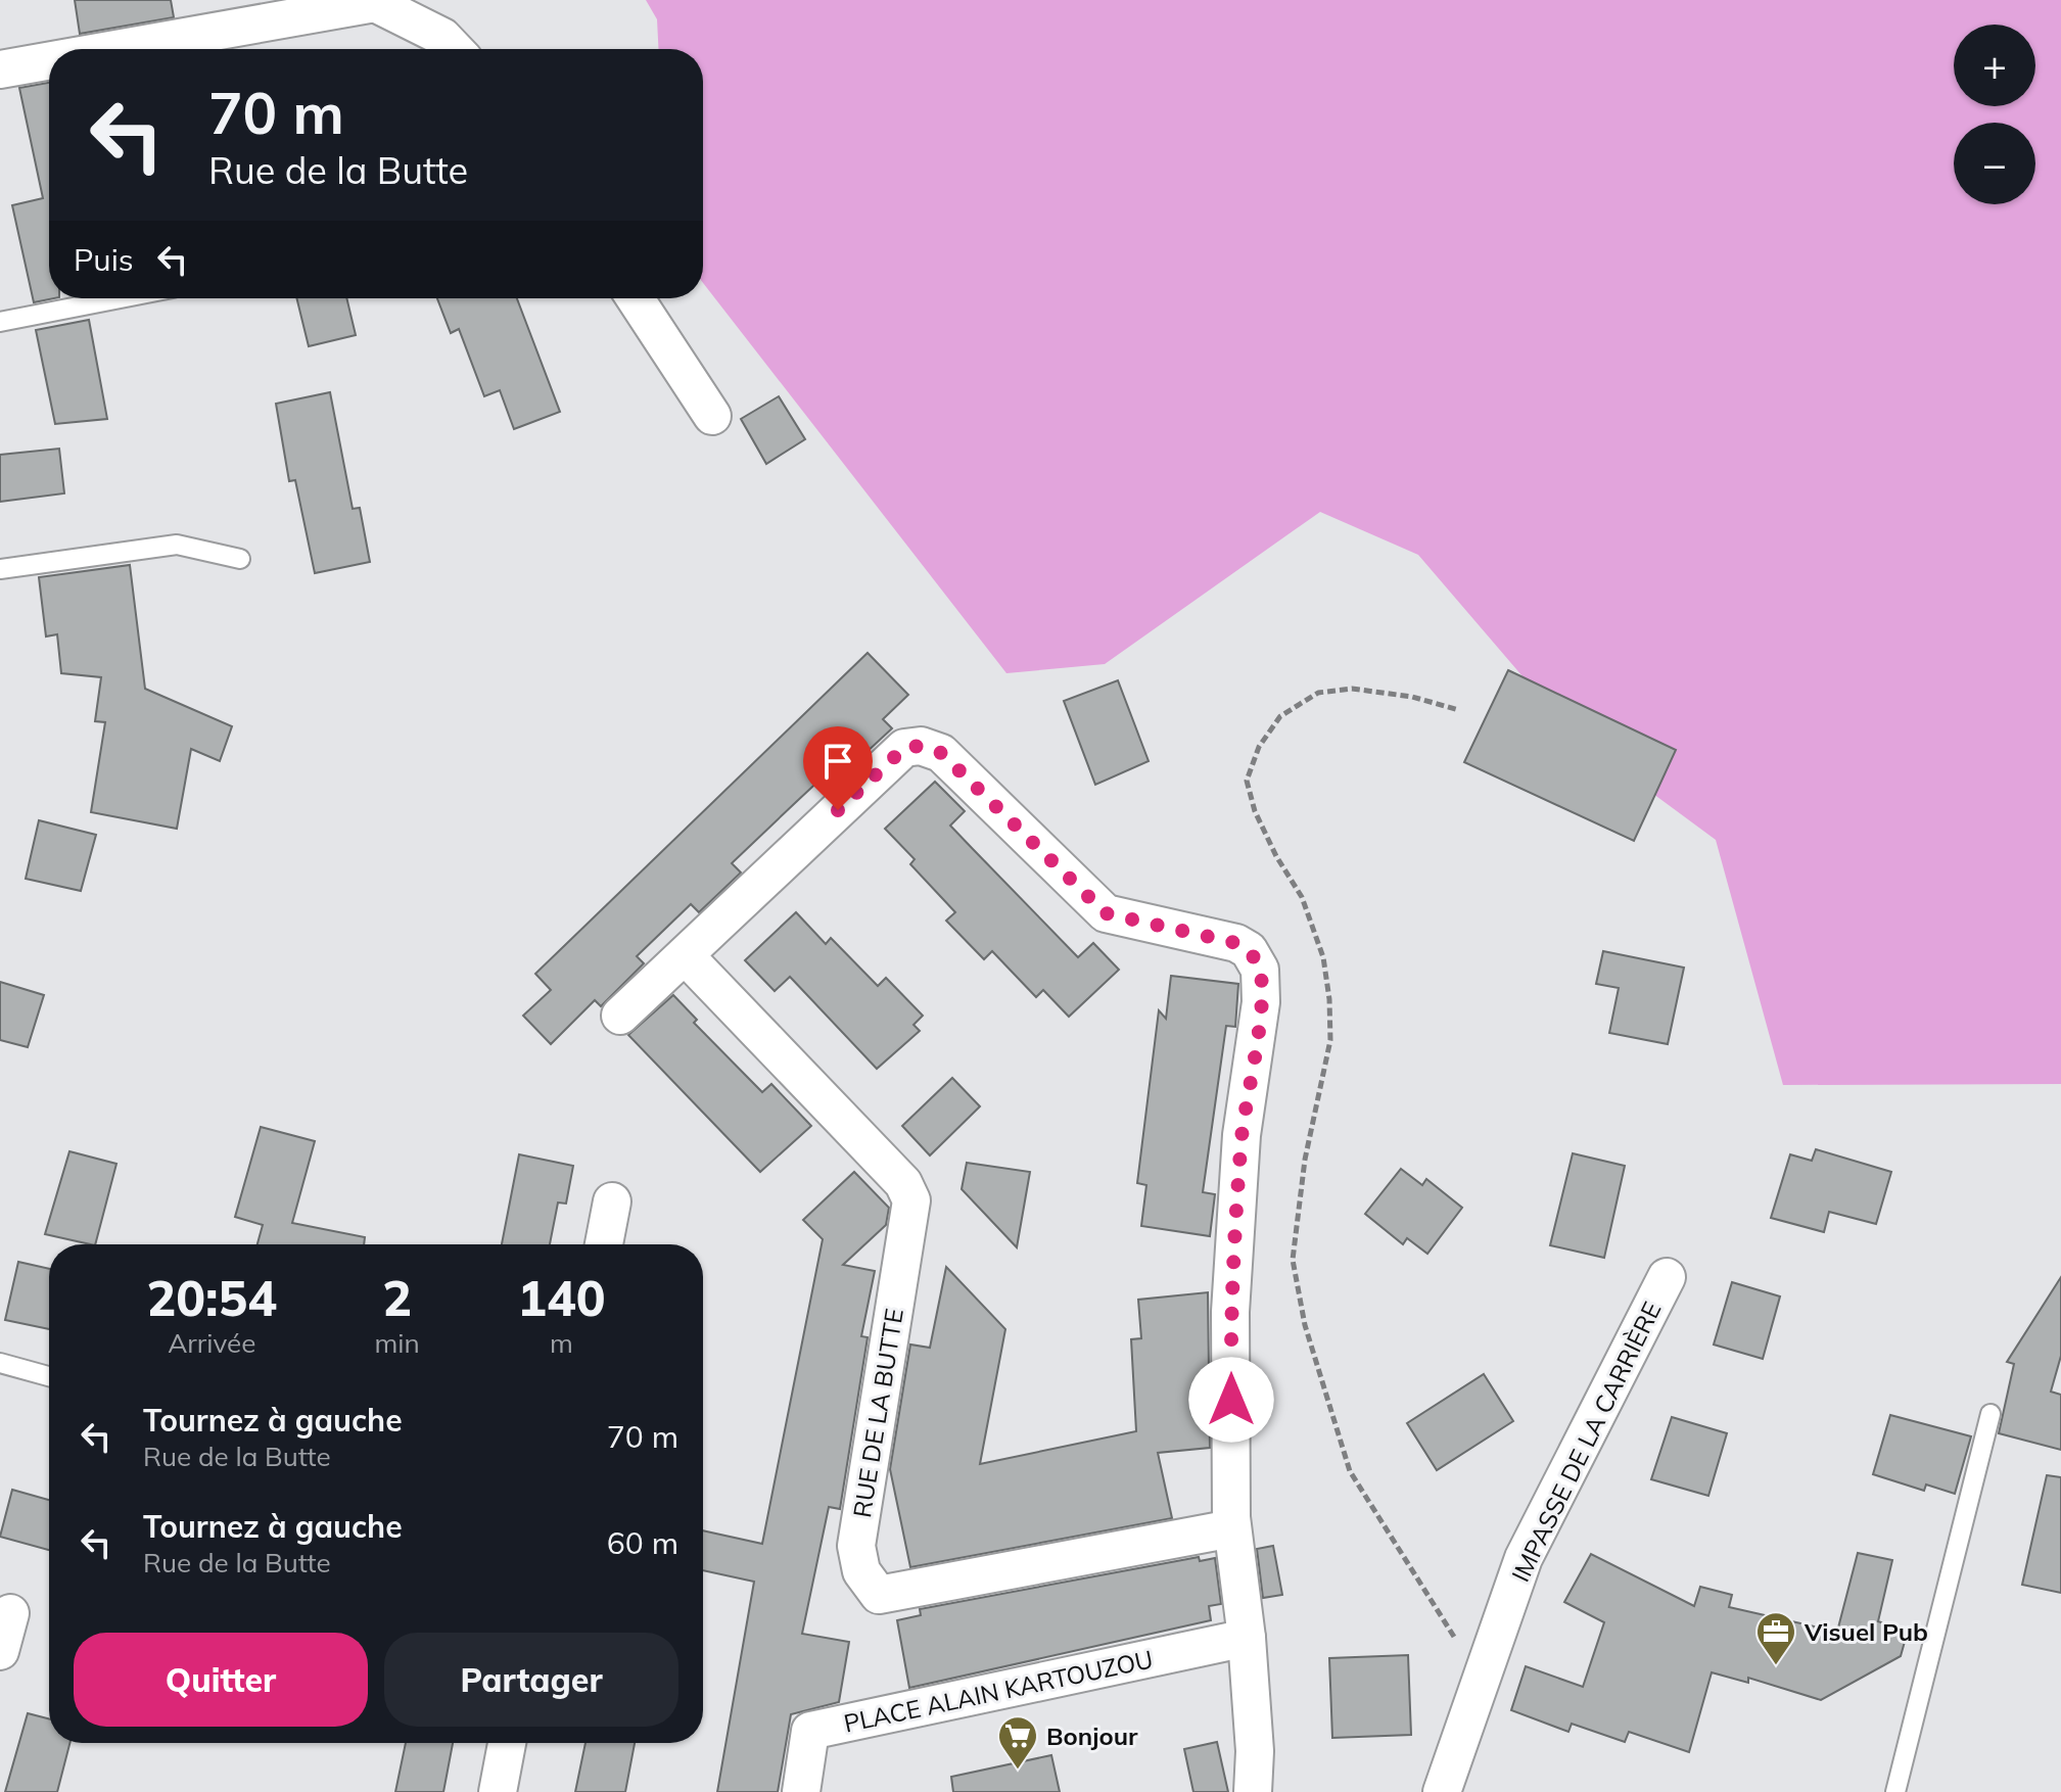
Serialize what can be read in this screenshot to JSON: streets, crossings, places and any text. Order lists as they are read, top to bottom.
{
  "streets": {
    "street": ["RUE DE LA BUTTE", "IMPASSE DE LA CARRIÈRE", "PLACE ALAIN KARTOUZOU"]
  },
  "places": {
    "office": ["Visuel Pub"],
    "supermarket": ["Bonjour"]
  },
  "page": {
    "map_buttons": ["+", "−"],
    "turn": ["70 m", "Rue de la Butte"],
    "then": "Puis",
    "eta": [
      "20:54",
      "Arrivée",
      "2",
      "min",
      "140",
      "m"
    ],
    "list": [
      {
        "name": "Tournez à gauche",
        "note": "Rue de la Butte",
        "value": "70 m"
      },
      {
        "name": "Tournez à gauche",
        "note": "Rue de la Butte",
        "value": "60 m"
      }
    ],
    "buttons": ["Quitter", "Partager"]
  }
}
